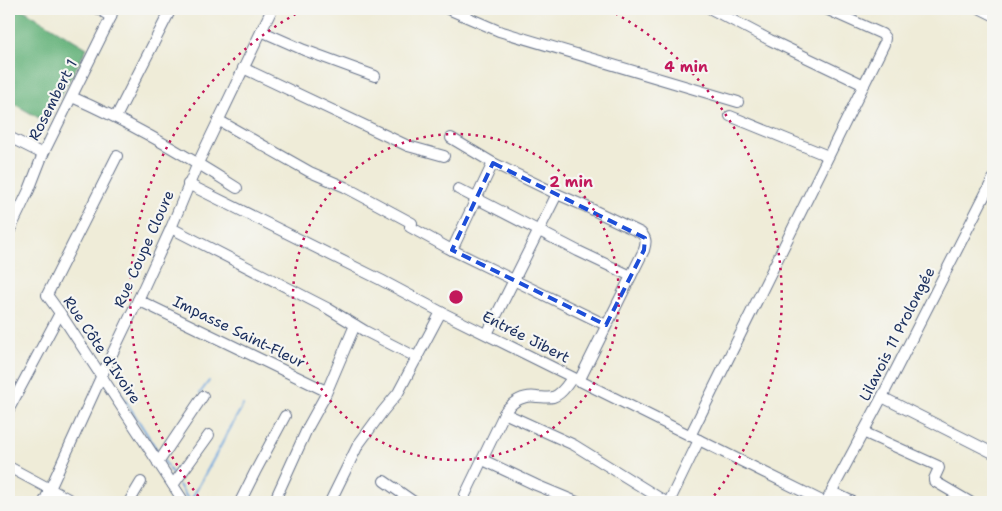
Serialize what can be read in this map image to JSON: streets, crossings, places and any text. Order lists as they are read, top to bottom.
{
  "streets": {
    "street": [
      "Rosembert 1",
      "Rue Coupe Cloure",
      "Impasse Saint-Fleur",
      "Lilavois 11 Prolongée",
      "Entrée Jibert",
      "Rue Côte d'Ivoire"
    ]
  },
  "crossings": [
    ["Rue Coupe Cloure", "Impasse Saint-Fleur"],
    ["Rue Coupe Cloure", "Entrée Jibert"],
    ["Rue Coupe Cloure", "Rue Côte d'Ivoire"],
    ["Lilavois 11 Prolongée", "Entrée Jibert"]
  ],
  "rings": ["4 min", "2 min"]
}
